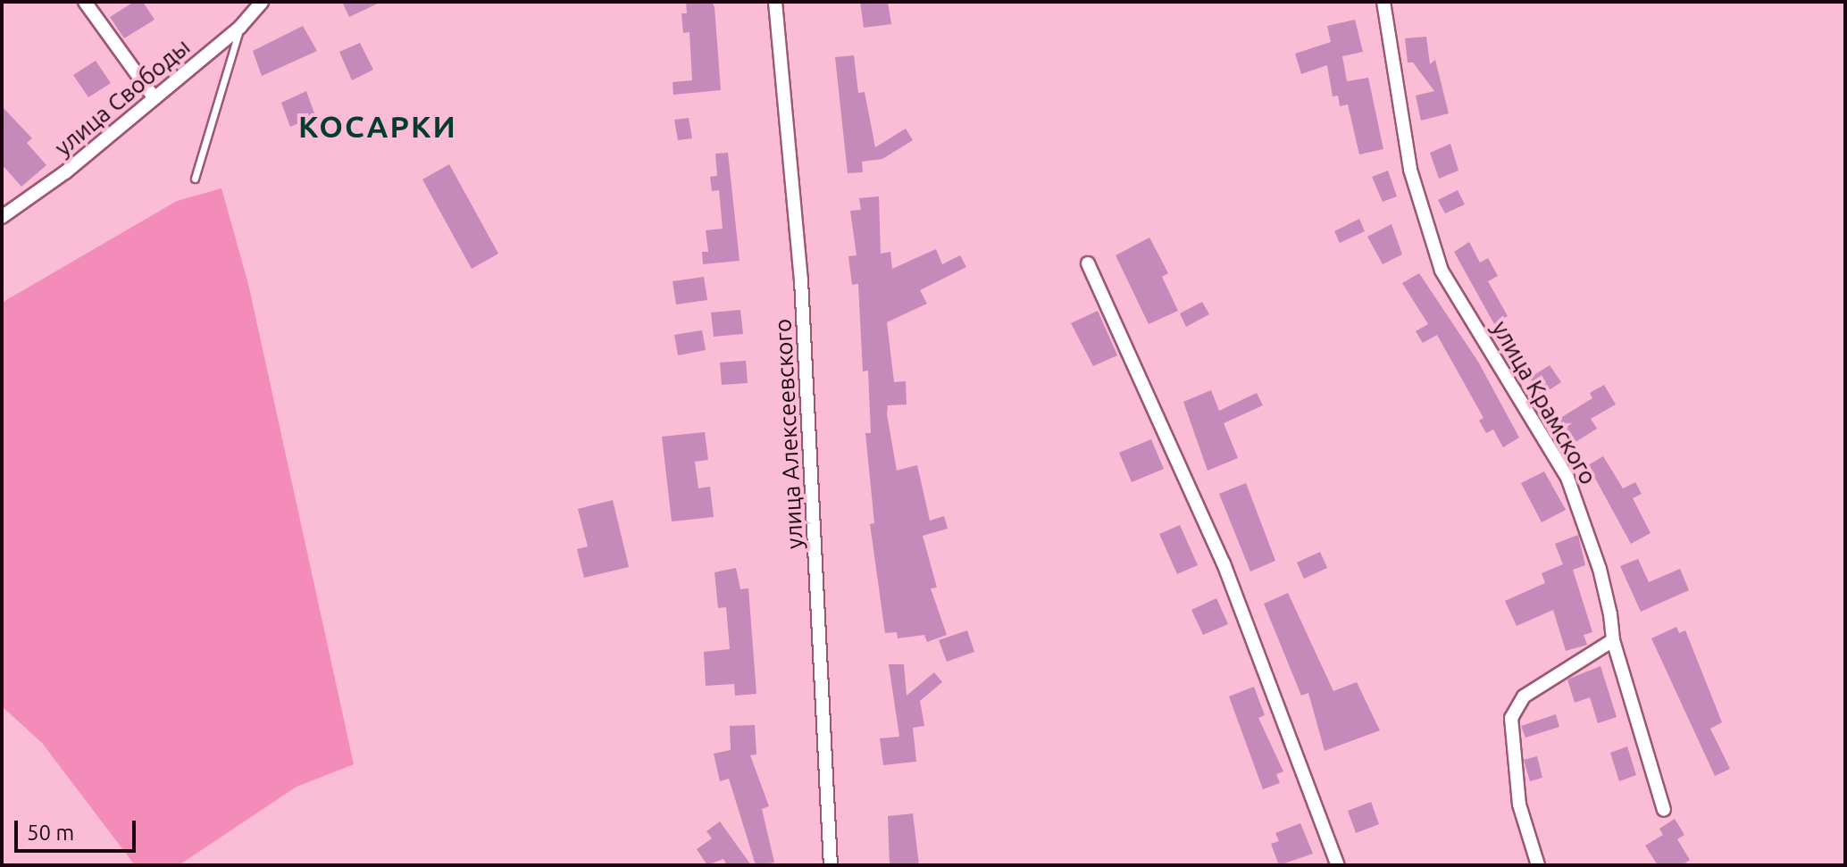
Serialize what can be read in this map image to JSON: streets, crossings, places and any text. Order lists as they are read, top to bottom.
{
  "streets": {
    "street": ["улица Свободы", "улица Крамского", "улица Алексеевского"]
  },
  "districts": ["КОСАРКИ"],
  "scale_bar": "50 m"
}
